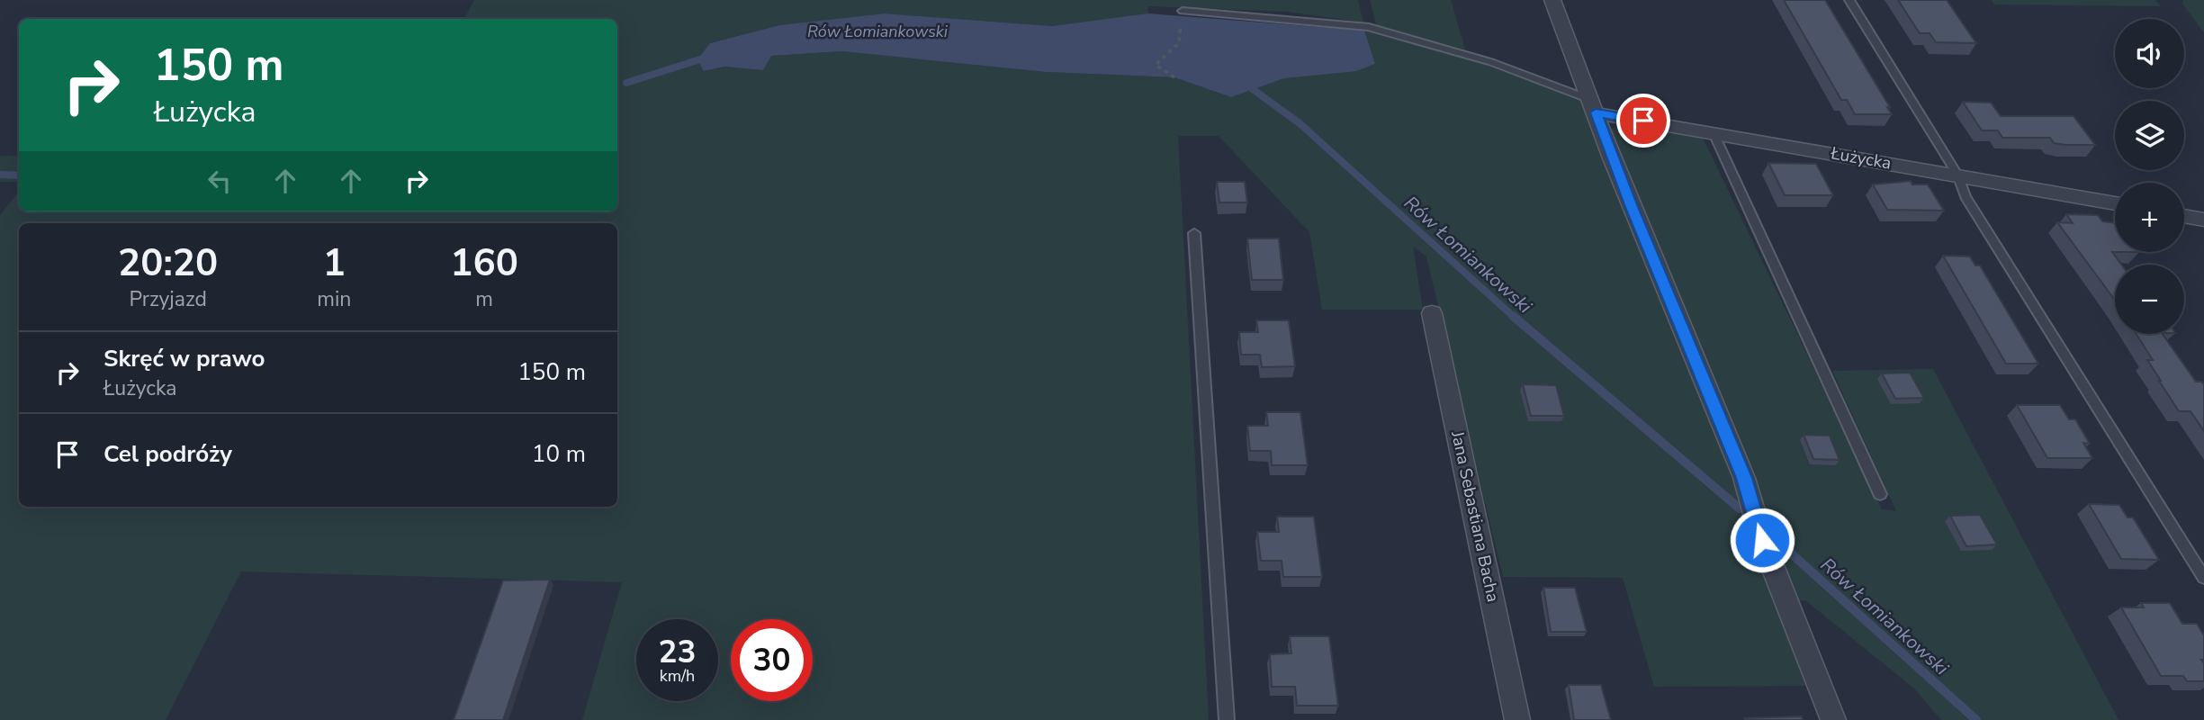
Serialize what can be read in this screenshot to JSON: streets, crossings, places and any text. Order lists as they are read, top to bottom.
{
  "streets": {
    "street": ["Łużycka", "Jana Sebastiana Bacha"]
  },
  "water": ["Rów Łomiankowski"],
  "page": {
    "map_buttons": ["+", "−"],
    "turn": ["150 m", "Łużycka"],
    "eta": [
      "20:20",
      "Przyjazd",
      "1",
      "min",
      "160",
      "m"
    ],
    "list": [
      {
        "name": "Skręć w prawo",
        "note": "Łużycka",
        "value": "150 m"
      },
      {
        "name": "Cel podróży",
        "value": "10 m"
      }
    ],
    "speed": "23 km/h",
    "limit": "30"
  }
}
